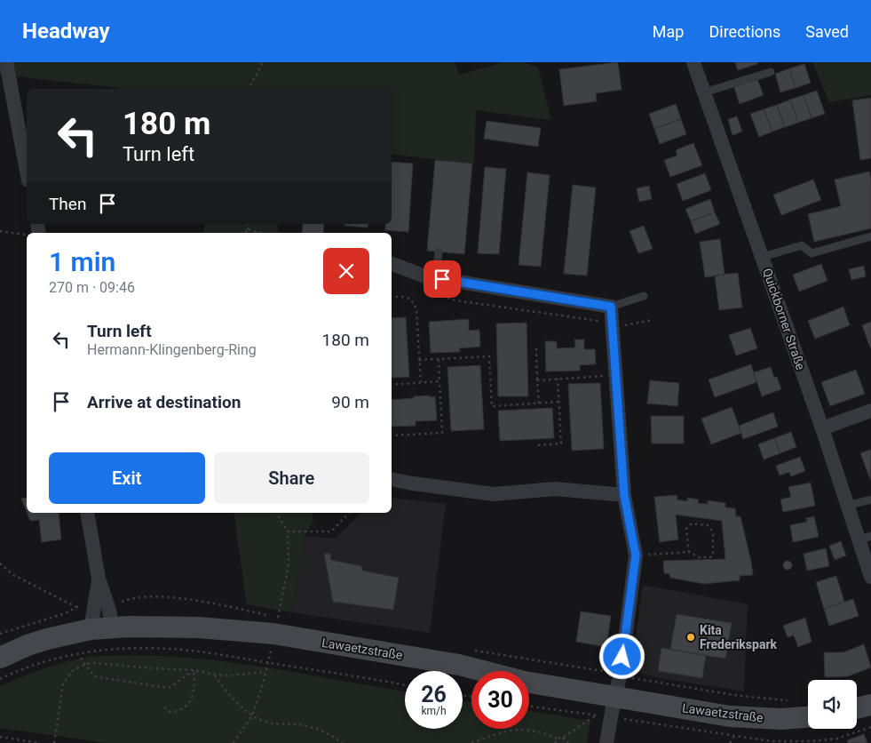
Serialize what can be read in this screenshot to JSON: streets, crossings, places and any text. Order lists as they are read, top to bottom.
{
  "streets": {
    "street": ["Quickborner Straße", "Lawaetzstraße"]
  },
  "places": ["Kita Frederikspark"],
  "page": {
    "header": "Headway",
    "nav": ["Map", "Directions", "Saved"],
    "turn": ["180 m", "Turn left"],
    "then": "Then",
    "heading": ["1 min", "270 m · 09:46"],
    "list": [
      {
        "name": "Turn left",
        "note": "Hermann-Klingenberg-Ring",
        "value": "180 m"
      },
      {
        "name": "Arrive at destination",
        "value": "90 m"
      }
    ],
    "buttons": ["Exit", "Share"],
    "speed": "26 km/h",
    "limit": "30"
  }
}
